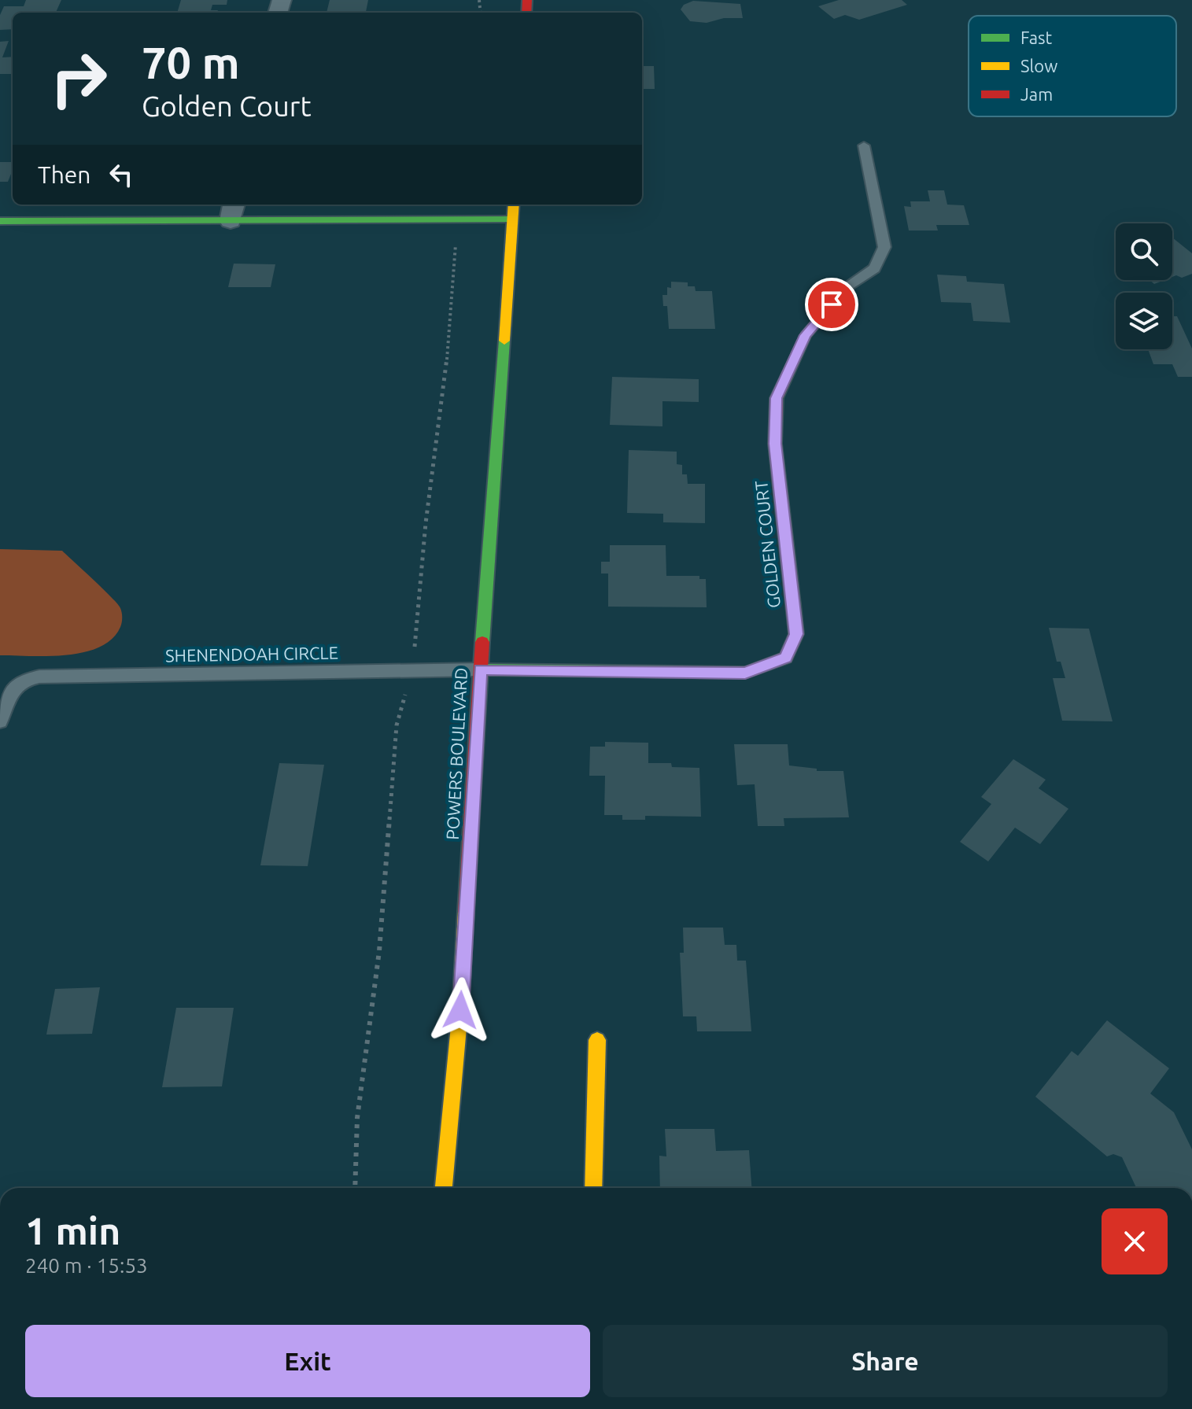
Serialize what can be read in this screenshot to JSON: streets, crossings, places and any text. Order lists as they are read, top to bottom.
{
  "streets": {
    "street": ["GOLDEN COURT", "POWERS BOULEVARD"],
    "lane": ["SHENENDOAH CIRCLE"]
  },
  "crossings": [
    ["GOLDEN COURT", "SHENENDOAH CIRCLE"],
    ["GOLDEN COURT", "POWERS BOULEVARD"],
    ["SHENENDOAH CIRCLE", "POWERS BOULEVARD"]
  ],
  "legend": ["Fast", "Slow", "Jam"],
  "page": {
    "turn": ["70 m", "Golden Court"],
    "then": "Then",
    "heading": ["1 min", "240 m · 15:53"],
    "buttons": ["Exit", "Share"]
  }
}
